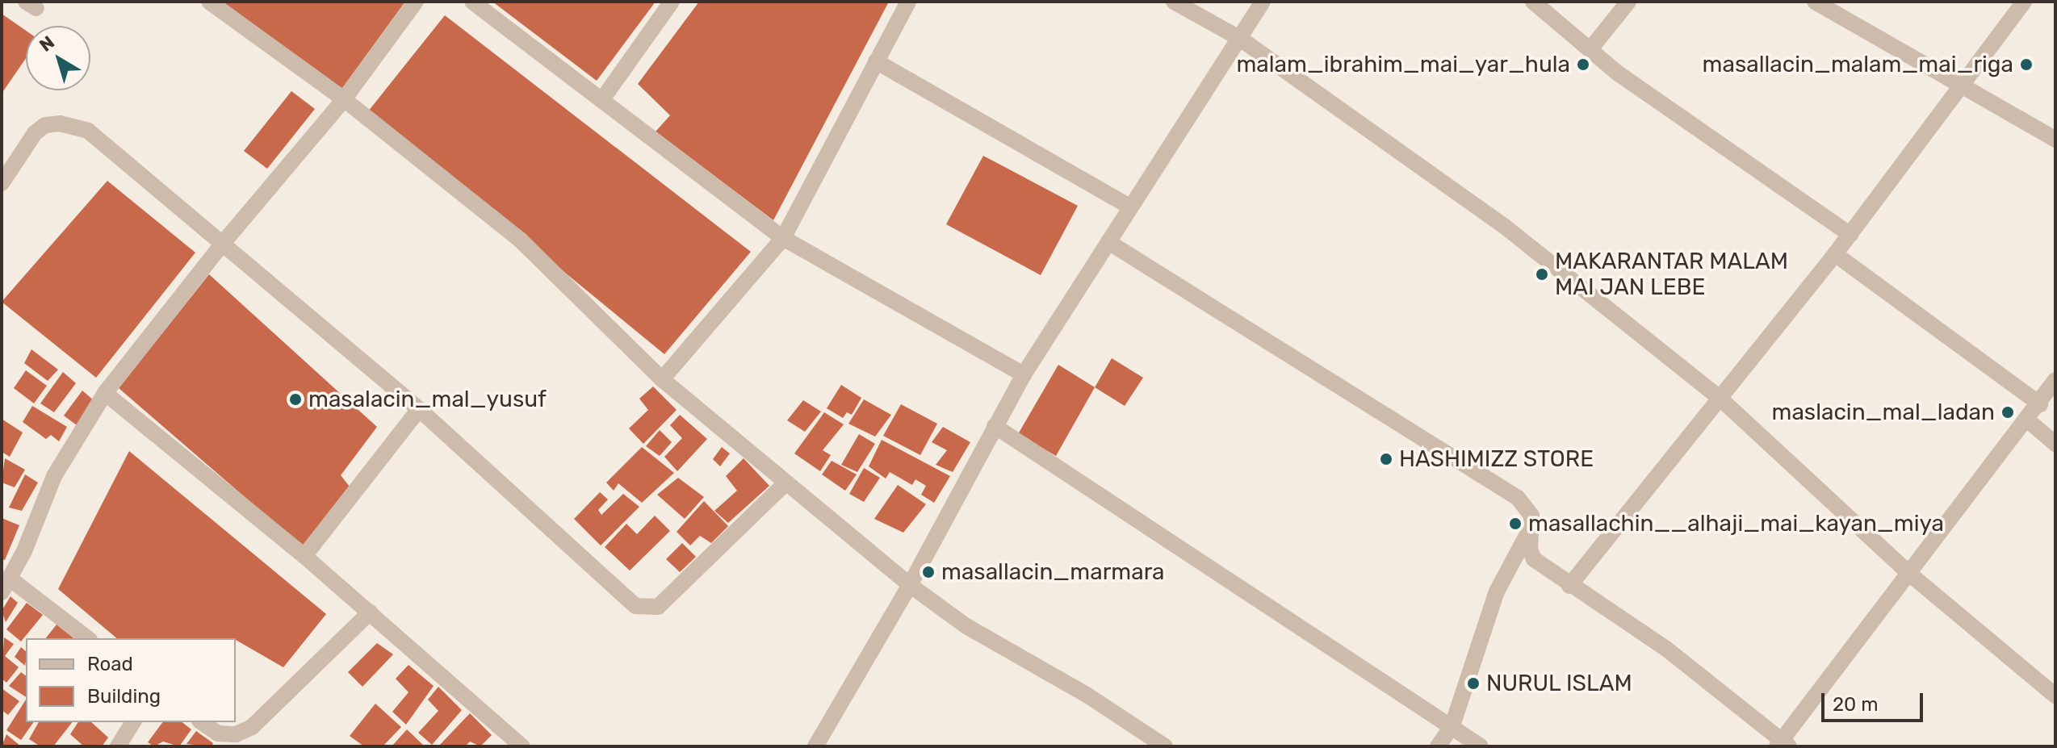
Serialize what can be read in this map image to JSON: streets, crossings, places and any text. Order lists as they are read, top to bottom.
{
  "places": [
    "malam_ibrahim_mai_yar_hula",
    "masallacin_malam_mai_riga",
    "MAKARANTAR MALAM MAI JAN LEBE",
    "masalacin_mal_yusuf",
    "maslacin_mal_ladan",
    "HASHIMIZZ STORE",
    "masallachin__alhaji_mai_kayan_miya",
    "masallacin_marmara",
    "NURUL ISLAM"
  ],
  "legend": ["Road", "Building"],
  "scale_bar": "20 m",
  "north": "top left"
}
